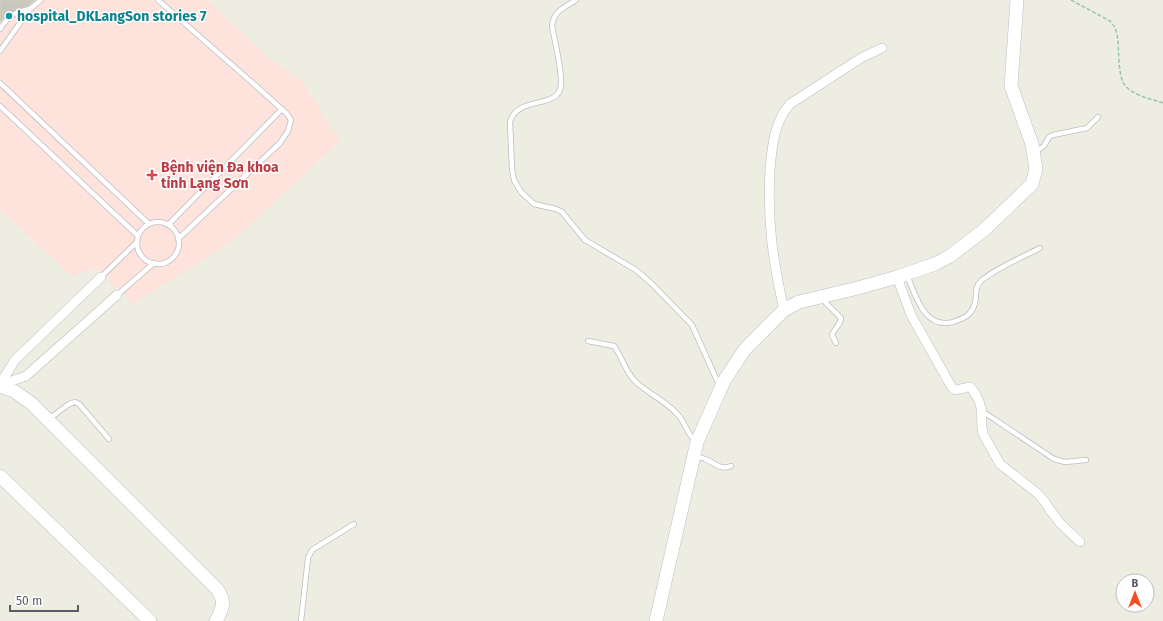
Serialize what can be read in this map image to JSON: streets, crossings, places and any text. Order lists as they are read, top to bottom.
{
  "places": {
    "other": ["hospital_DKLangSon stories 7"],
    "health": ["Bệnh viện Đa khoa tỉnh Lạng Sơn"]
  },
  "scale_bar": "50 m",
  "north": "top"
}
